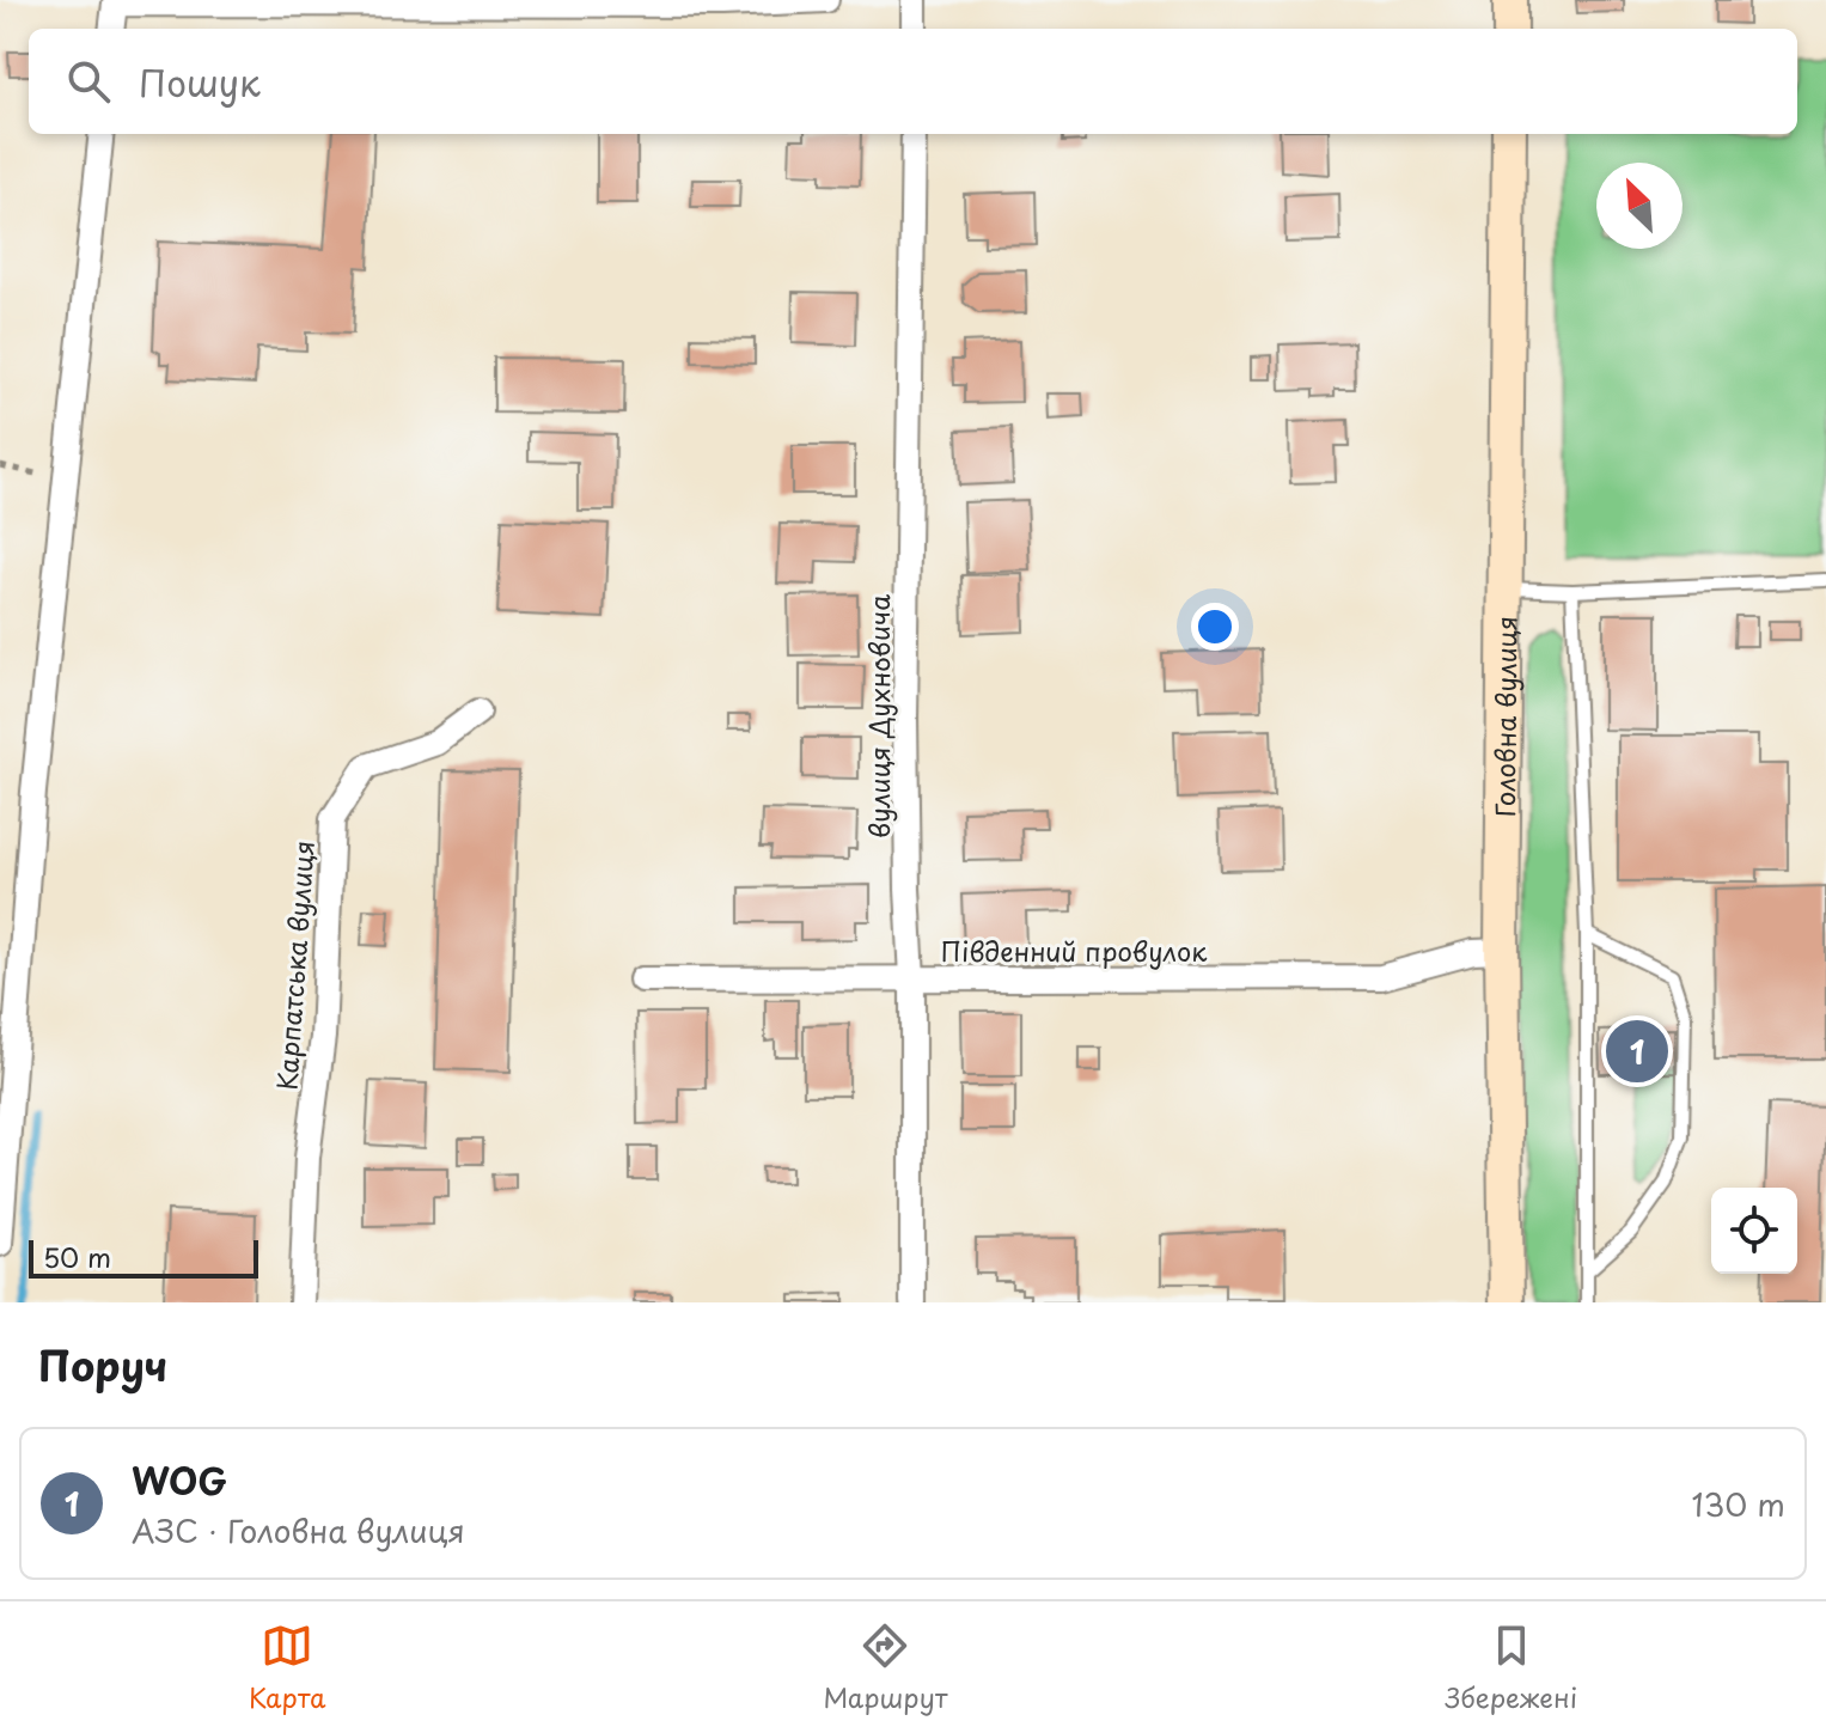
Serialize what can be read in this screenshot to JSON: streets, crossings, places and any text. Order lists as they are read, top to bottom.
{
  "streets": {
    "main road": ["Головна вулиця"],
    "street": ["вулиця Духновича", "Південний провулок", "Карпатська вулиця"]
  },
  "crossings": [
    ["вулиця Духновича", "Південний провулок"],
    ["Головна вулиця", "Південний провулок"]
  ],
  "scale_bar": "50 m",
  "north": "top left",
  "page": {
    "search": "Пошук",
    "pins": "1",
    "scale": "50 m",
    "heading": "Поруч",
    "list": [
      {
        "mark": "1",
        "name": "WOG",
        "note": "АЗС · Головна вулиця",
        "value": "130 m"
      }
    ],
    "nav": ["Карта", "Маршрут", "Збережені"]
  }
}
